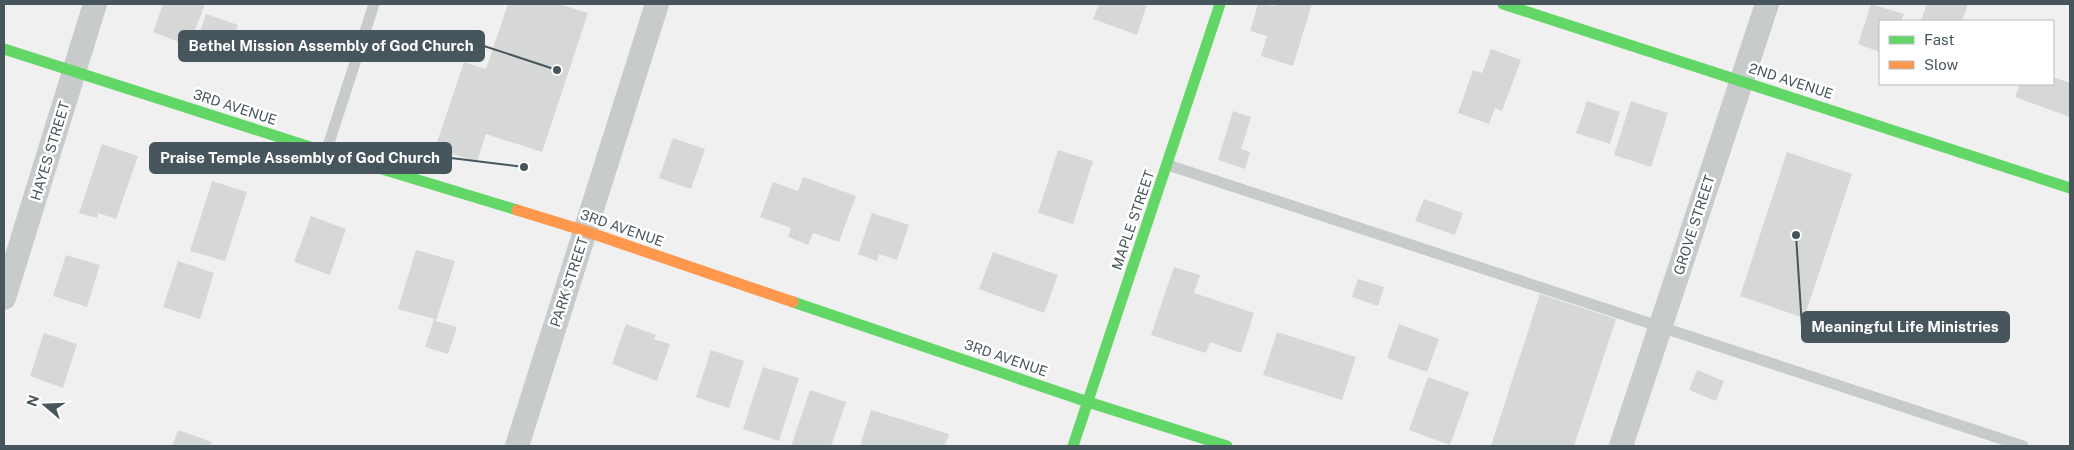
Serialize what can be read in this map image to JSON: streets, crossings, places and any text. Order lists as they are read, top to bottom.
{
  "streets": {
    "street": [
      "2ND AVENUE",
      "3RD AVENUE",
      "HAYES STREET",
      "MAPLE STREET",
      "GROVE STREET",
      "PARK STREET"
    ]
  },
  "crossings": [
    ["2ND AVENUE", "GROVE STREET"],
    ["3RD AVENUE", "HAYES STREET"],
    ["3RD AVENUE", "MAPLE STREET"],
    ["3RD AVENUE", "PARK STREET"]
  ],
  "places": ["Bethel Mission Assembly of God Church", "Praise Temple Assembly of God Church", "Meaningful Life Ministries"],
  "legend": ["Fast", "Slow"],
  "north": "left"
}
